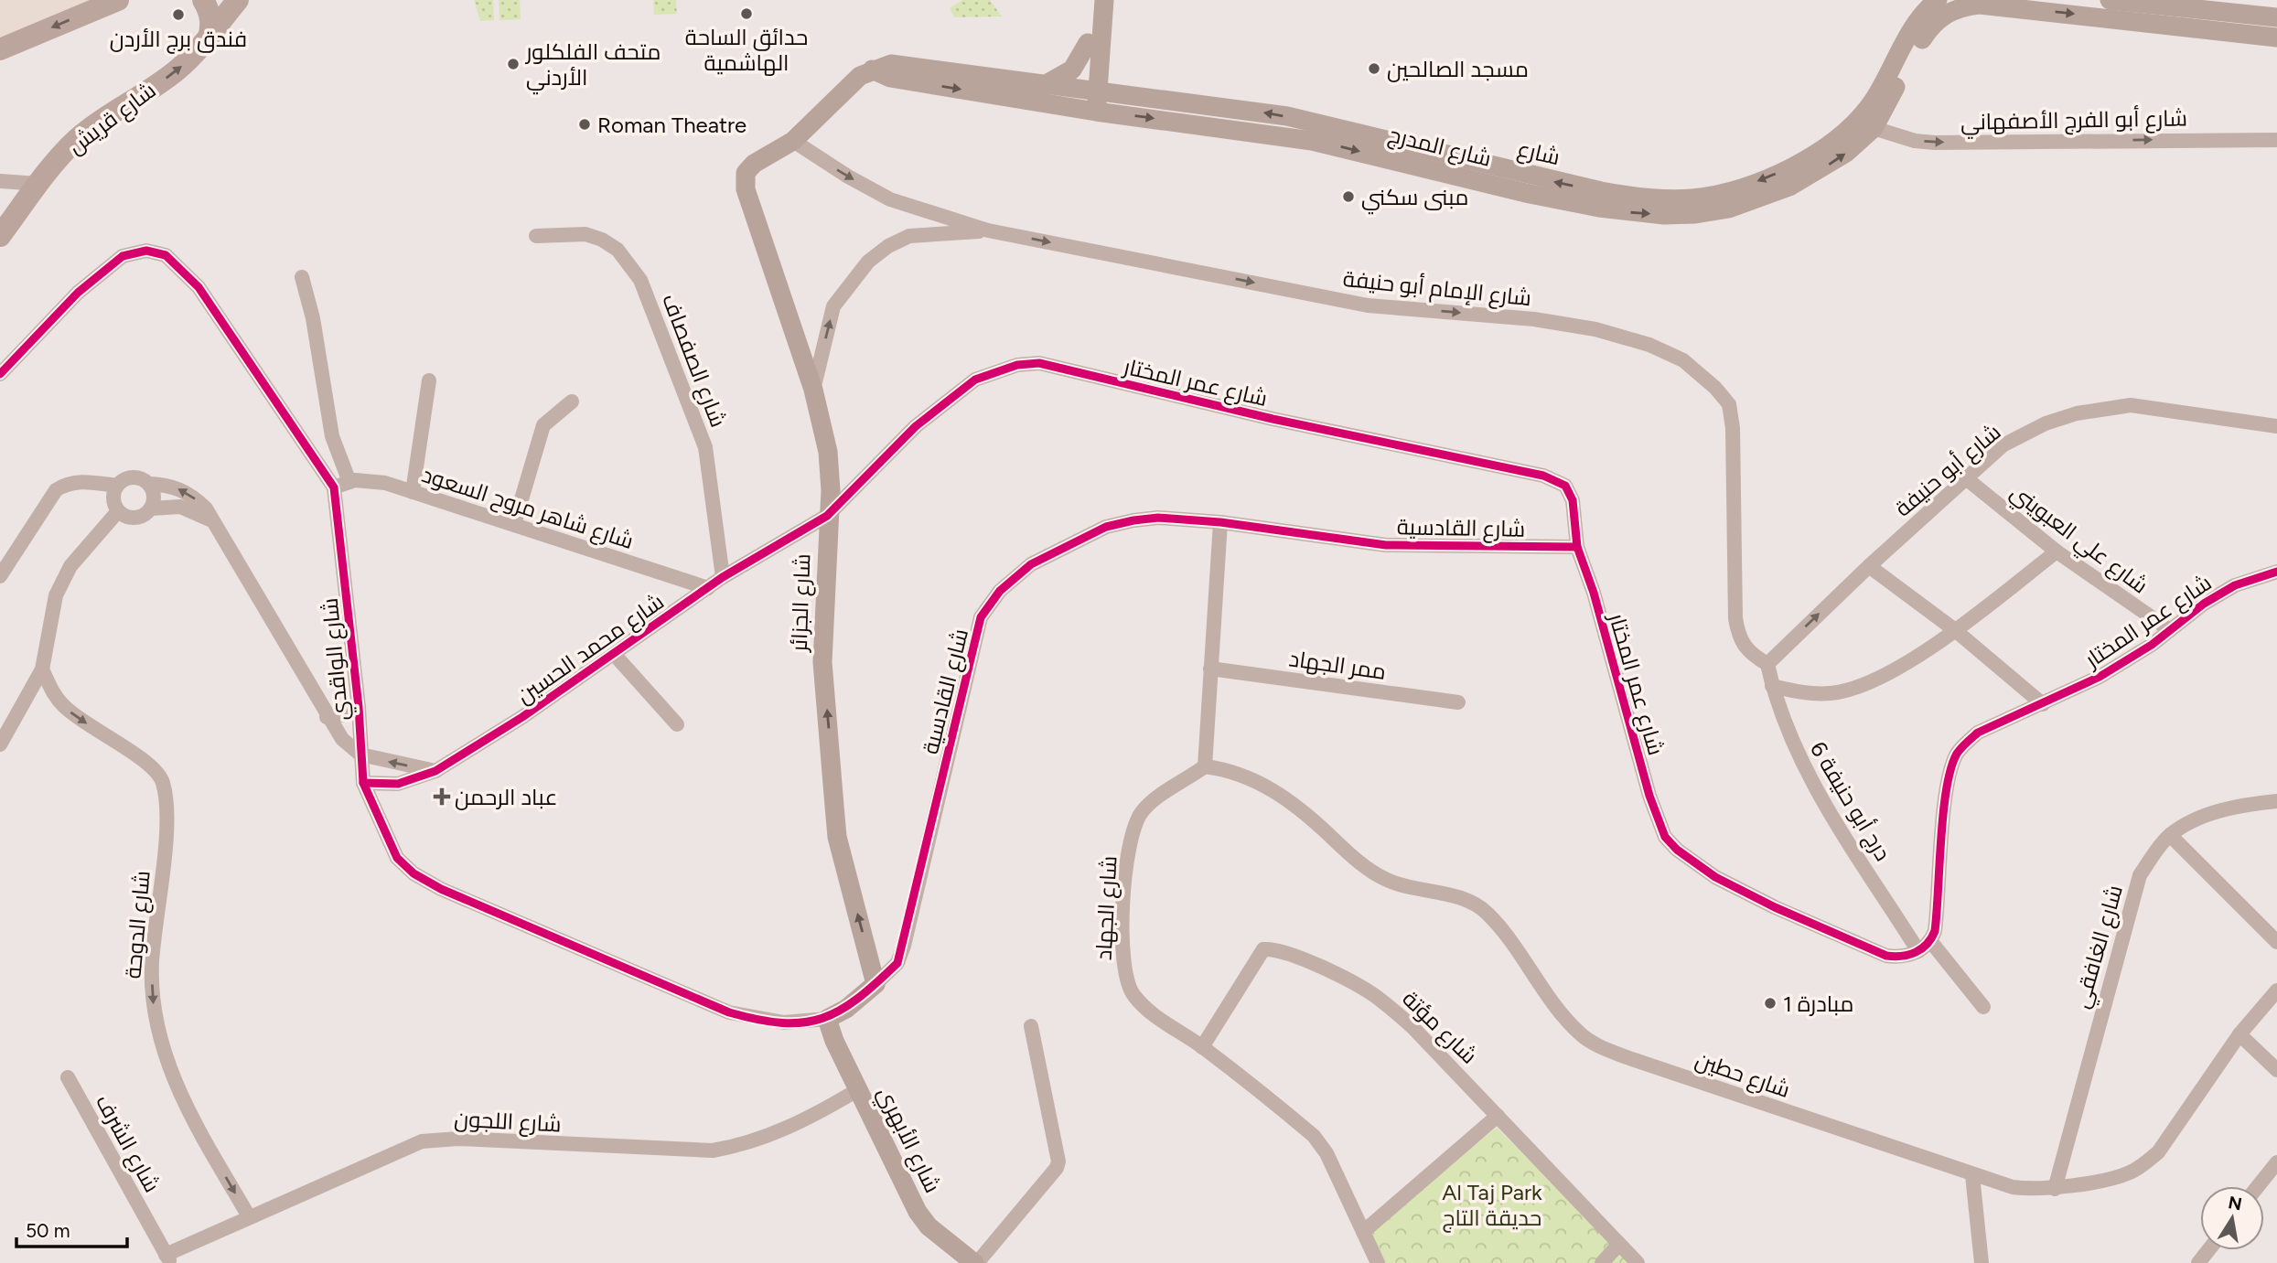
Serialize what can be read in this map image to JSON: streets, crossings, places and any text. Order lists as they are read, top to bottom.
{
  "streets": {
    "main road": ["شارع قريش"],
    "street": [
      "شارع أبو الفرج الأصفهاني",
      "شارع المدرج",
      "شارع الإمام أبو حنيفة",
      "شارع الصفصاف",
      "شارع عمر المختار",
      "شارع أبو حنيفة",
      "شارع شاهر مروح السعود",
      "شارع القادسية",
      "شارع علي العبويني",
      "شارع الجزائر",
      "شارع محمد الحسين",
      "شارع الواقدي",
      "ممر الجهاد",
      "درج أبو حنيفة 6",
      "شارع الجهاد",
      "شارع الدوحة",
      "شارع الغافقي",
      "شارع مؤتة",
      "شارع حطين",
      "شارع اللجون",
      "شارع الأبهري",
      "شارع الشرف"
    ]
  },
  "crossings": [
    ["شارع أبو الفرج الأصفهاني", "شارع المدرج"],
    ["شارع الإمام أبو حنيفة", "شارع أبو حنيفة"],
    ["شارع الإمام أبو حنيفة", "شارع الجزائر"],
    ["شارع الإمام أبو حنيفة", "درج أبو حنيفة 6"],
    ["شارع الصفصاف", "شارع محمد الحسين"],
    ["شارع عمر المختار", "شارع القادسية"],
    ["شارع عمر المختار", "شارع علي العبويني"],
    ["شارع عمر المختار", "شارع الجزائر"],
    ["شارع عمر المختار", "شارع محمد الحسين"],
    ["شارع عمر المختار", "درج أبو حنيفة 6"],
    ["شارع أبو حنيفة", "شارع علي العبويني"],
    ["شارع أبو حنيفة", "درج أبو حنيفة 6"],
    ["شارع شاهر مروح السعود", "شارع محمد الحسين"],
    ["شارع شاهر مروح السعود", "شارع الواقدي"],
    ["شارع القادسية", "شارع الجزائر"],
    ["شارع القادسية", "شارع الواقدي"],
    ["شارع القادسية", "شارع الأبهري"],
    ["شارع الجزائر", "شارع محمد الحسين"],
    ["شارع محمد الحسين", "شارع الواقدي"],
    ["شارع الواقدي", "شارع الأبهري"],
    ["شارع الجهاد", "شارع مؤتة"],
    ["شارع الجهاد", "شارع حطين"],
    ["شارع الدوحة", "شارع اللجون"],
    ["شارع الغافقي", "شارع حطين"],
    ["شارع اللجون", "شارع الأبهري"],
    ["شارع اللجون", "شارع الشرف"]
  ],
  "one_way": ["شارع الإمام أبو حنيفة", "شارع الجزائر", "شارع الدوحة"],
  "parks": ["Al Taj Park حديقة التاج"],
  "places": {
    "other": [
      "حدائق الساحة الهاشمية",
      "فندق برج الأردن",
      "متحف الفلكلور الأردني",
      "مسجد الصالحين",
      "Roman Theatre",
      "مبنى سكني",
      "مبادرة 1"
    ],
    "health": ["عباد الرحمن"]
  },
  "scale_bar": "50 m",
  "north": "top"
}
